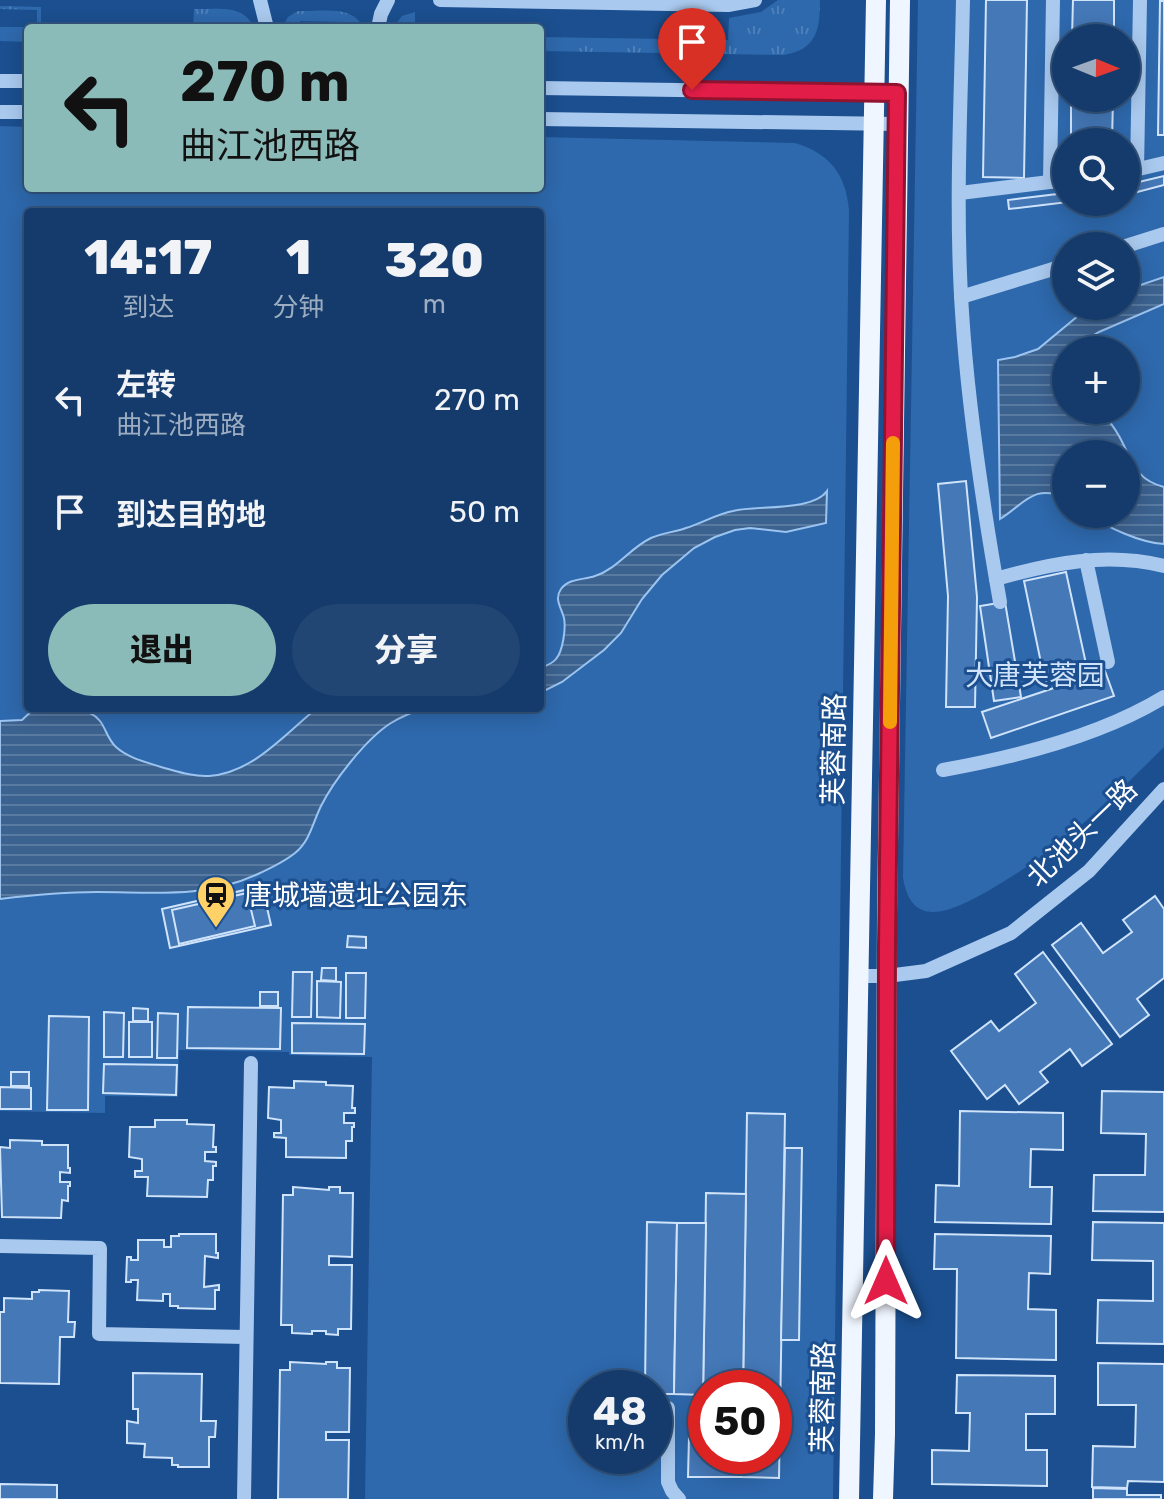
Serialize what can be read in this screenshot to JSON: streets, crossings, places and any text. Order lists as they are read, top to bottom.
{
  "streets": {
    "main road": ["芙蓉南路"],
    "street": ["北池头一路"]
  },
  "crossings": [
    ["芙蓉南路", "北池头一路"]
  ],
  "parks": ["大唐芙蓉园"],
  "places": {
    "station": ["唐城墙遗址公园东"]
  },
  "north": "right",
  "page": {
    "map_buttons": ["+", "−"],
    "turn": ["270 m", "曲江池西路"],
    "eta": [
      "14:17",
      "到达",
      "1",
      "分钟",
      "320",
      "m"
    ],
    "list": [
      {
        "name": "左转",
        "note": "曲江池西路",
        "value": "270 m"
      },
      {
        "name": "到达目的地",
        "value": "50 m"
      }
    ],
    "buttons": ["退出", "分享"],
    "speed": "48 km/h",
    "limit": "50"
  }
}
